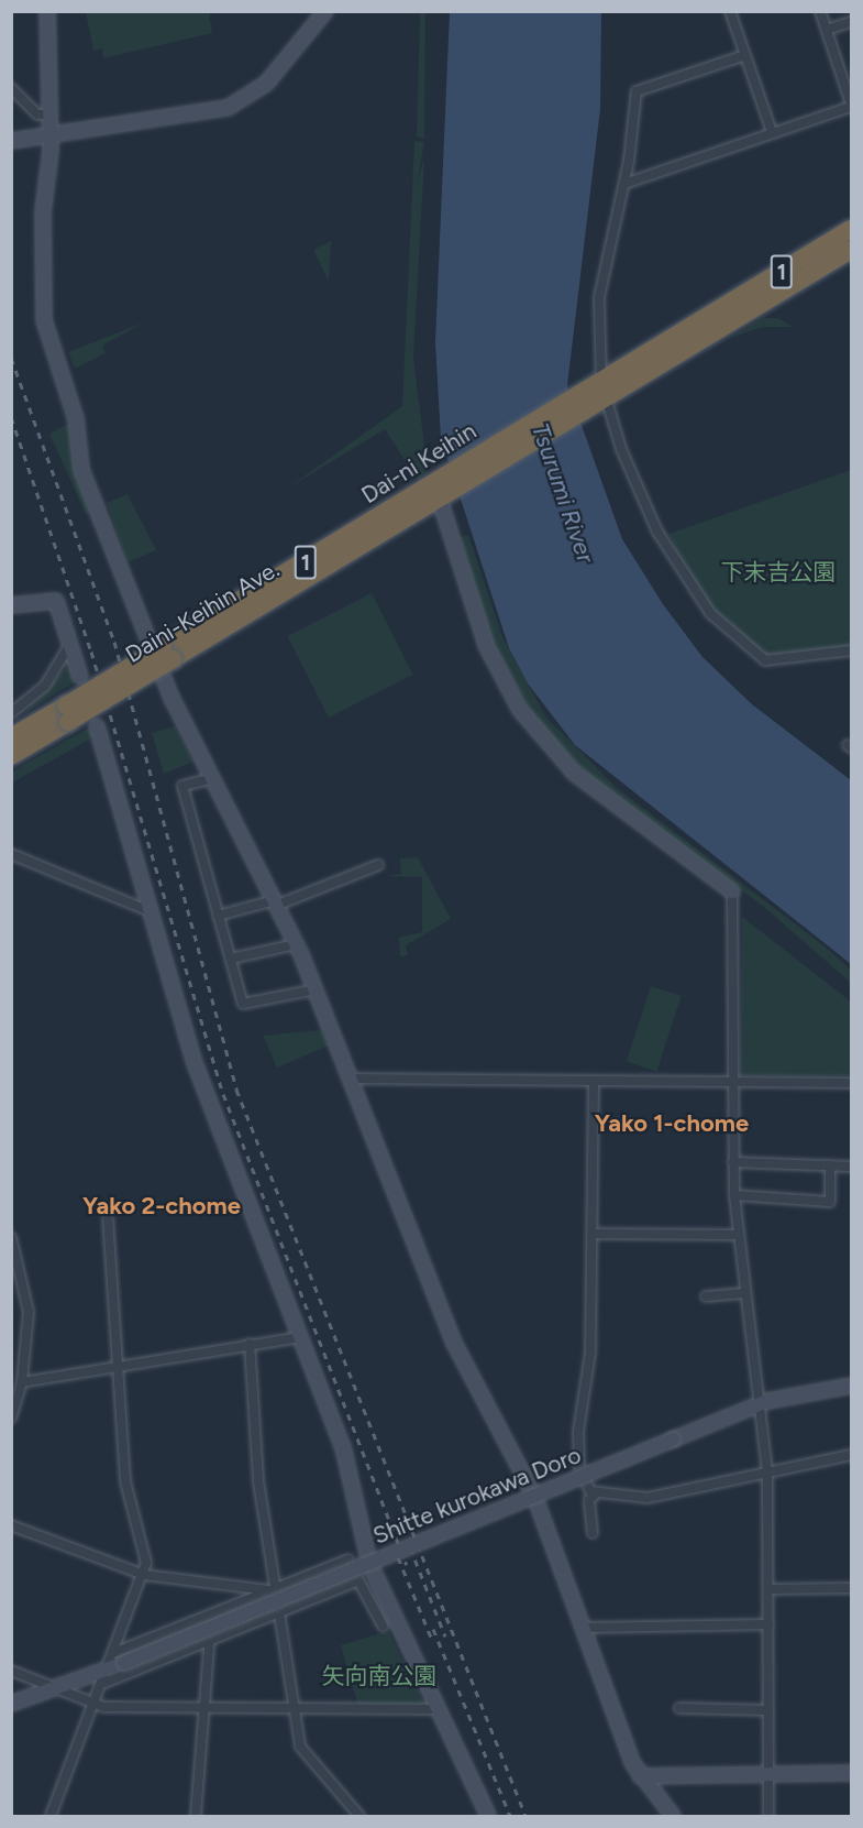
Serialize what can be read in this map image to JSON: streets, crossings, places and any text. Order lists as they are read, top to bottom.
{
  "streets": {
    "highway": ["1", "Dai-ni Keihin"],
    "street": ["Shitte kurokawa Doro"]
  },
  "crossings": [
    ["1", "Dai-ni Keihin"]
  ],
  "districts": ["Yako 1-chome", "Yako 2-chome"],
  "water": ["Tsurumi River"],
  "parks": ["下末吉公園", "矢向南公園"]
}
